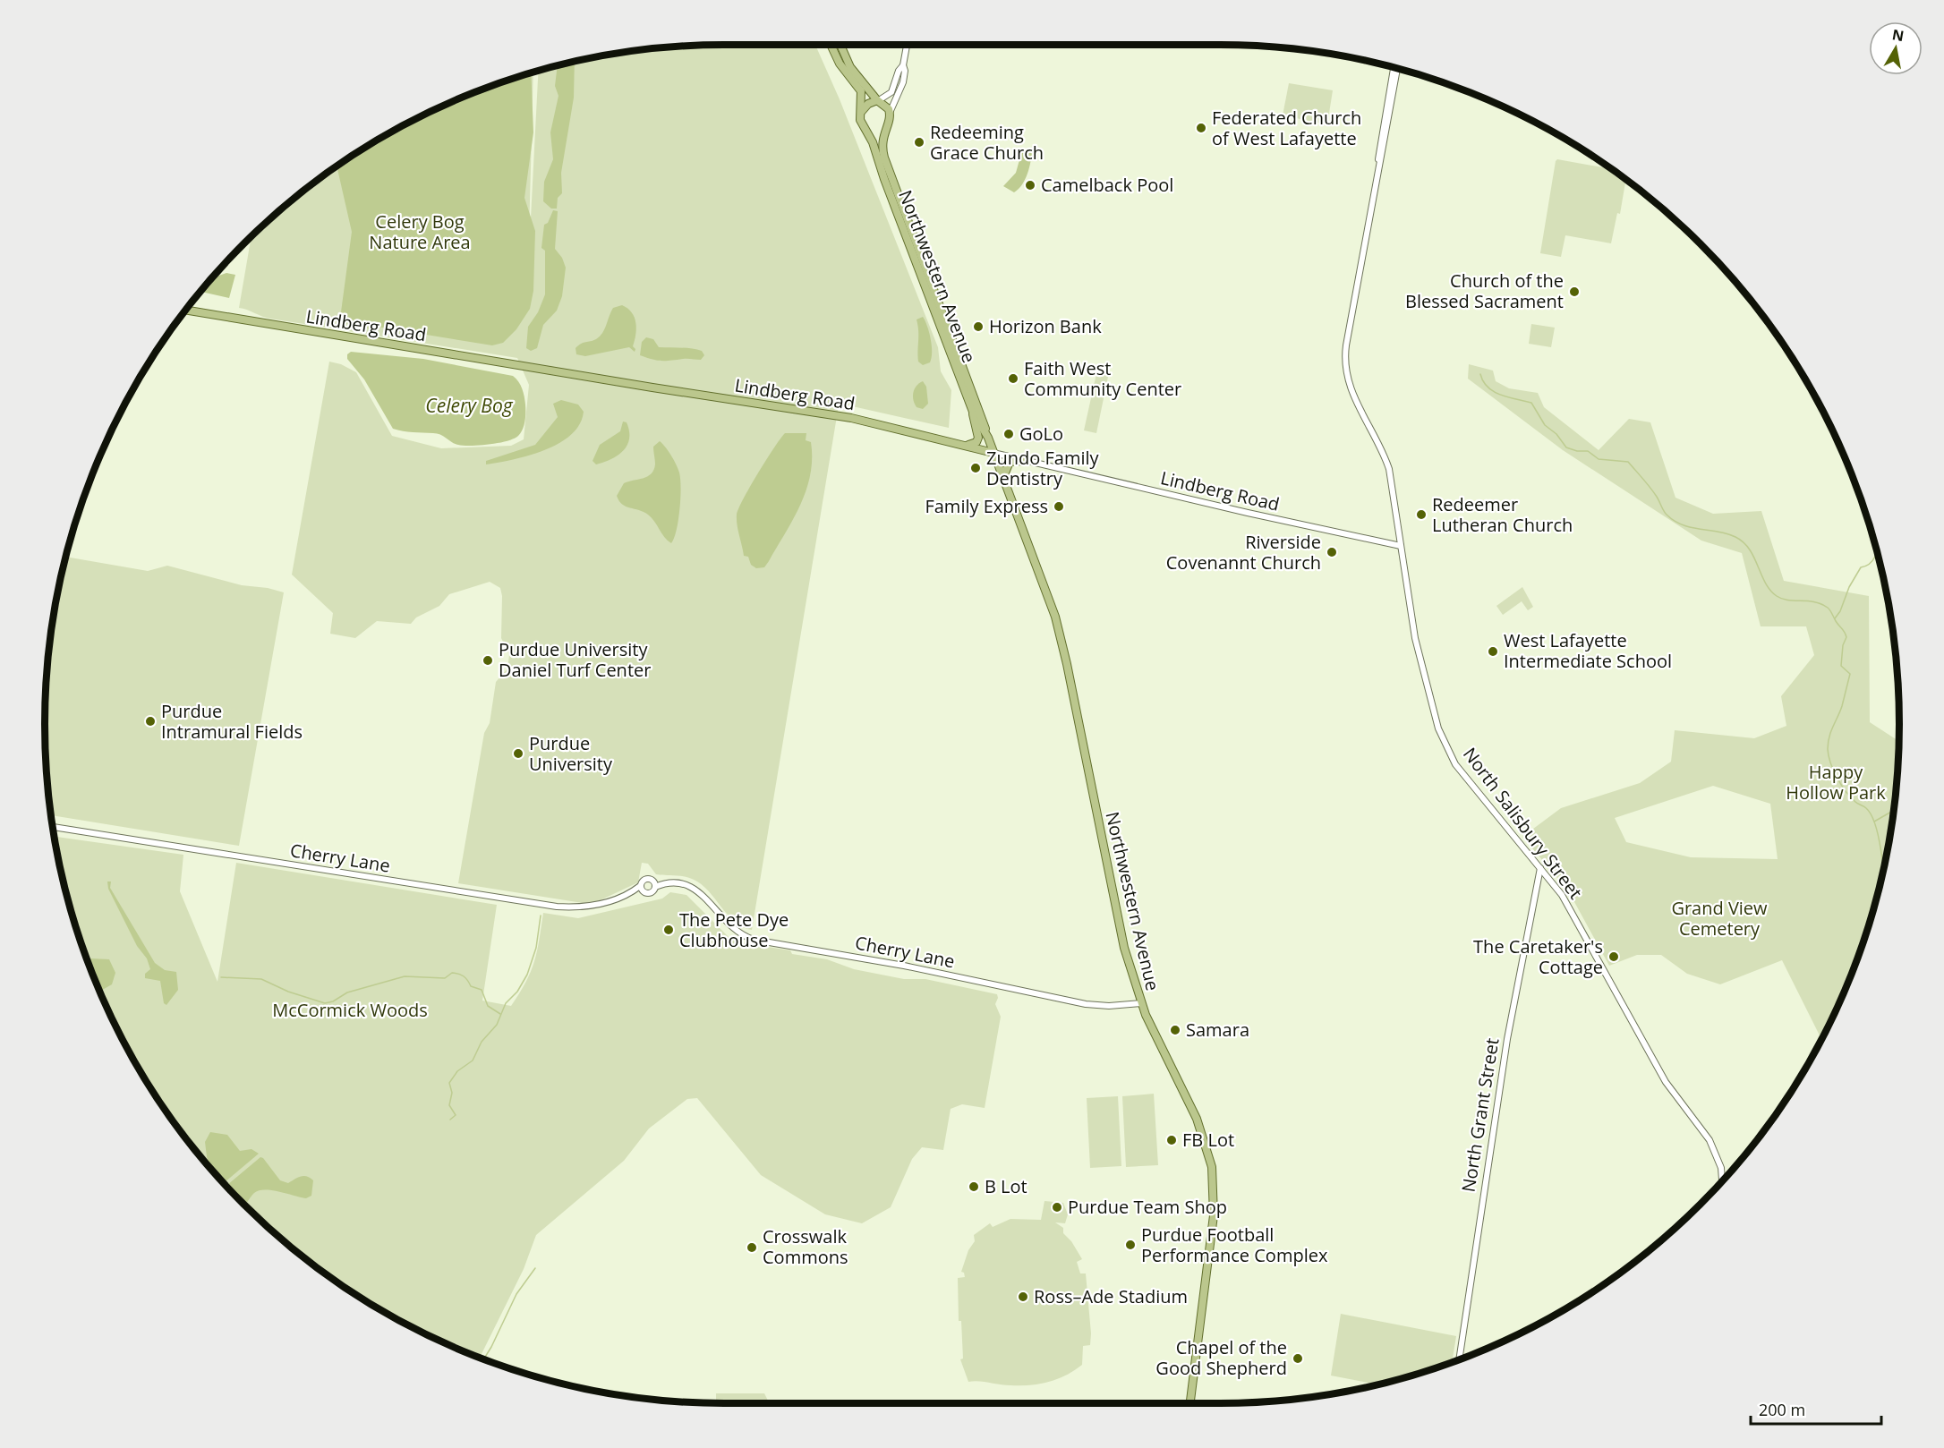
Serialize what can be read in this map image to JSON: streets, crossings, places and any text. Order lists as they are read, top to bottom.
{
  "streets": {
    "main road": ["Northwestern Avenue", "Lindberg Road"],
    "street": ["North Salisbury Street", "Cherry Lane", "North Grant Street"]
  },
  "crossings": [
    ["Northwestern Avenue", "Lindberg Road"],
    ["Northwestern Avenue", "Cherry Lane"],
    ["Lindberg Road", "North Salisbury Street"],
    ["North Salisbury Street", "North Grant Street"]
  ],
  "water": ["Celery Bog"],
  "parks": [
    "Celery Bog Nature Area",
    "Happy Hollow Park",
    "Grand View Cemetery",
    "McCormick Woods"
  ],
  "places": [
    "Federated Church of West Lafayette",
    "Redeeming Grace Church",
    "Camelback Pool",
    "Church of the Blessed Sacrament",
    "Horizon Bank",
    "Faith West Community Center",
    "GoLo",
    "Zundo Family Dentistry",
    "Family Express",
    "Redeemer Lutheran Church",
    "Riverside Covenannt Church",
    "West Lafayette Intermediate School",
    "Purdue University Daniel Turf Center",
    "Purdue Intramural Fields",
    "Purdue University",
    "The Pete Dye Clubhouse",
    "The Caretaker's Cottage",
    "Samara",
    "FB Lot",
    "B Lot",
    "Purdue Team Shop",
    "Purdue Football Performance Complex",
    "Crosswalk Commons",
    "Ross–Ade Stadium",
    "Chapel of the Good Shepherd"
  ],
  "scale_bar": "200 m",
  "north": "top"
}
